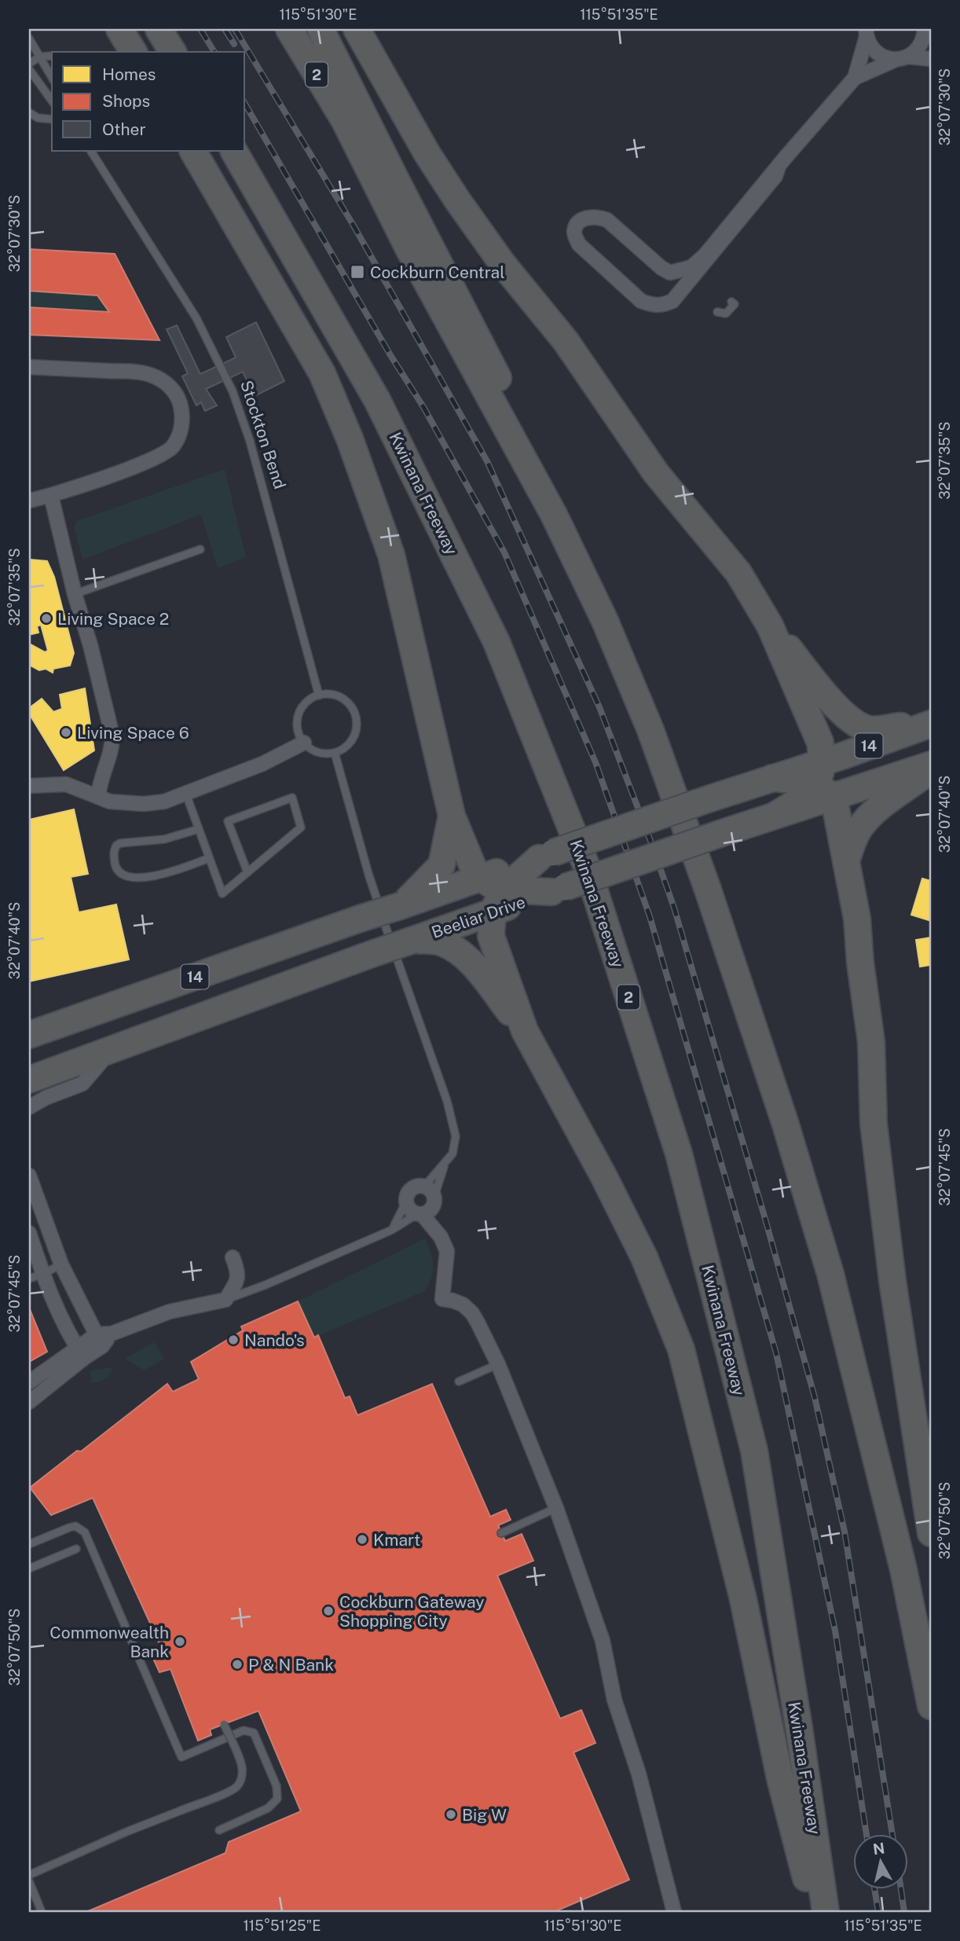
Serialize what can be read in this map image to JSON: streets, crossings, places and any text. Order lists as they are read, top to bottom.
{
  "streets": {
    "highway": [
      "2",
      "Kwinana Freeway",
      "14",
      "Beeliar Drive"
    ],
    "lane": ["Stockton Bend"]
  },
  "crossings": [
    ["14", "Beeliar Drive"]
  ],
  "places": {
    "transit": ["Cockburn Central"],
    "other": [
      "Living Space 2",
      "Living Space 6",
      "Nando's",
      "Kmart",
      "Cockburn Gateway Shopping City",
      "Commonwealth Bank",
      "P & N Bank",
      "Big W"
    ]
  },
  "legend": ["Homes", "Shops", "Other"],
  "north": "top",
  "coordinates": [
    "115°51'30\"E",
    "115°51'35\"E",
    "32°07'30\"S",
    "32°07'35\"S",
    "32°07'40\"S",
    "32°07'45\"S",
    "32°07'50\"S",
    "115°51'25\"E"
  ]
}
